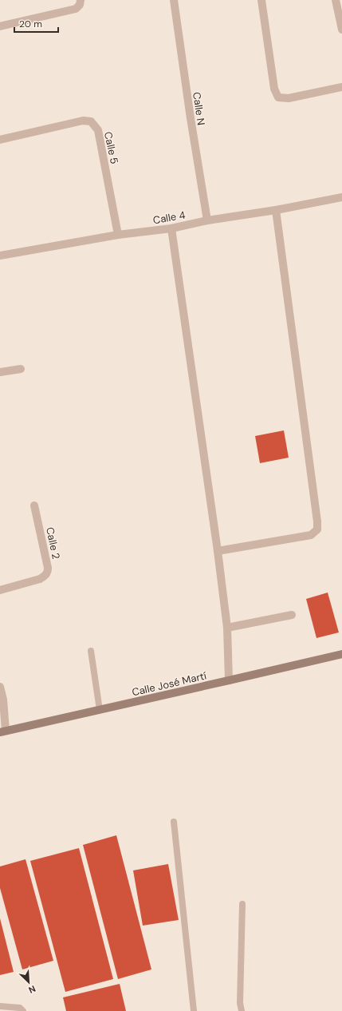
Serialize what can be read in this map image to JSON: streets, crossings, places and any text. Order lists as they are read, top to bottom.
{
  "streets": {
    "main road": ["Calle José Martí"],
    "street": [
      "Calle N",
      "Calle 5",
      "Calle 4",
      "Calle 2"
    ]
  },
  "crossings": [
    ["Calle N", "Calle 4"],
    ["Calle 5", "Calle 4"]
  ],
  "scale_bar": "20 m",
  "north": "bottom right"
}
